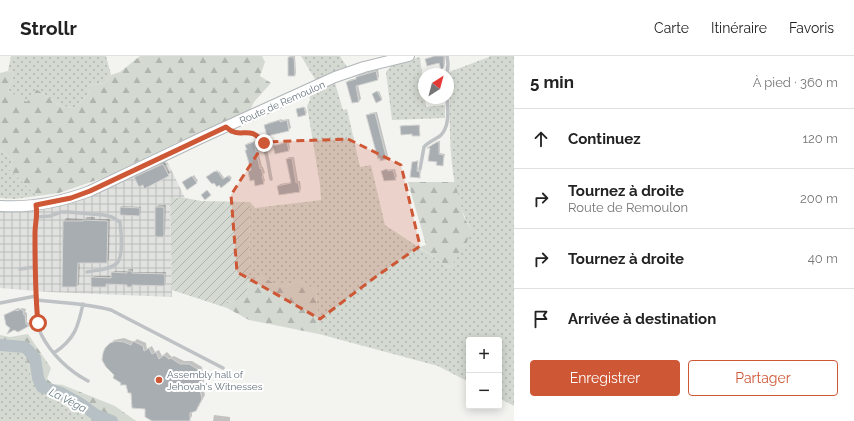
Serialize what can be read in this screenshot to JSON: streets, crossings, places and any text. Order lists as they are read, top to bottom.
{
  "streets": {
    "main road": ["Route de Remoulon"]
  },
  "water": ["La Véga"],
  "places": ["Assembly hall of Jehovah's Witnesses"],
  "north": "top right",
  "page": {
    "header": "Strollr",
    "nav": ["Carte", "Itinéraire", "Favoris"],
    "heading": ["5 min", "À pied · 360 m"],
    "list": [
      ["Continuez", "120 m"],
      ["Tournez à droite", "Route de Remoulon", "200 m"],
      ["Tournez à droite", "40 m"],
      "Arrivée à destination"
    ],
    "map_buttons": ["+", "−"],
    "buttons": ["Enregistrer", "Partager"]
  }
}
